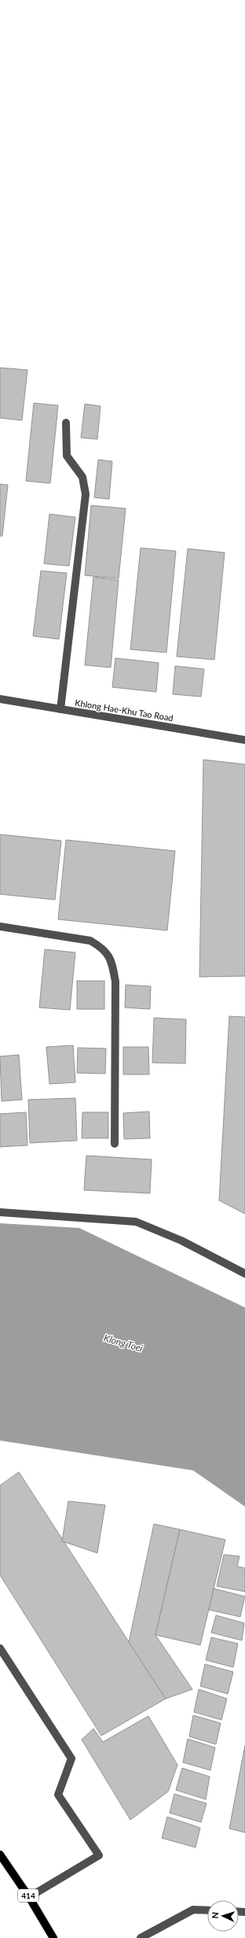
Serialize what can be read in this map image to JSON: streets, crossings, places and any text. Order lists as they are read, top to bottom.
{
  "streets": {
    "main road": ["414"],
    "street": ["Khlong Hae-Khu Tao Road"]
  },
  "water": ["Klong Toei"],
  "north": "left"
}
